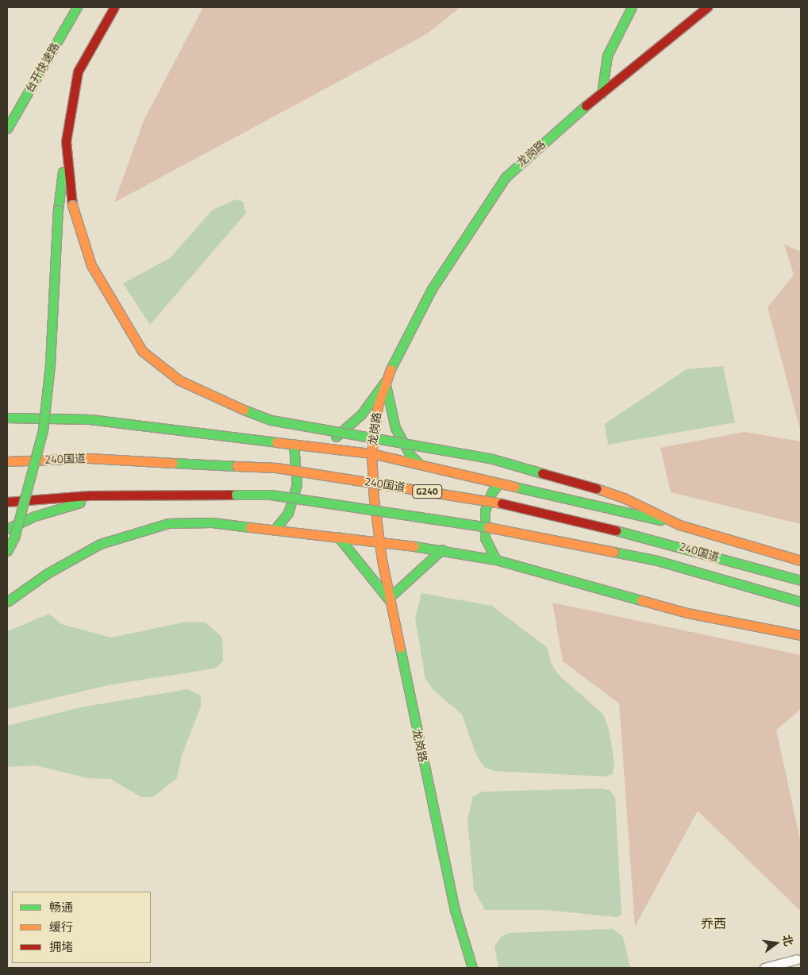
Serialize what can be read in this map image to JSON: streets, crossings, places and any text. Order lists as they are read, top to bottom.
{
  "streets": {
    "main road": [
      "台开快速路",
      "龙岗路",
      "240国道",
      "G240"
    ]
  },
  "districts": ["乔西"],
  "legend": ["畅通", "缓行", "拥堵"],
  "north": "right"
}
